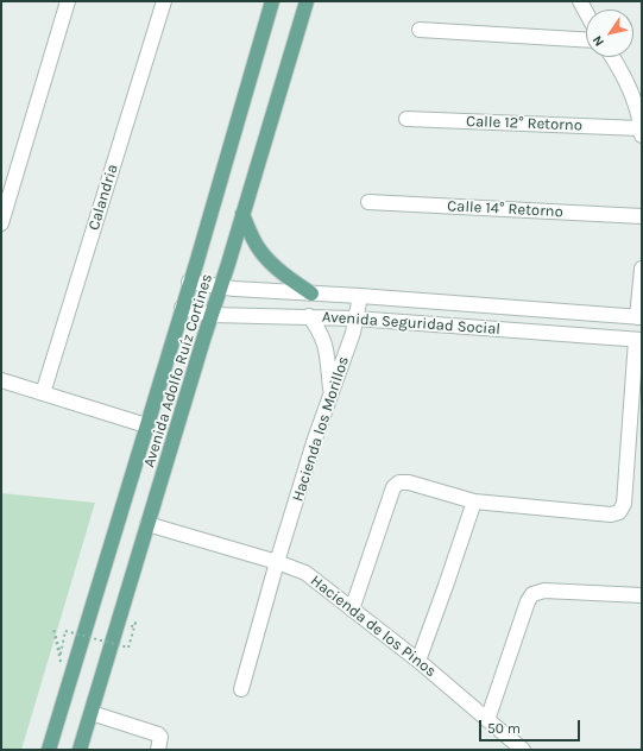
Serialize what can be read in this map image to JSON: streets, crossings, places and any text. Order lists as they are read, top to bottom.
{
  "streets": {
    "main road": ["Avenida Adolfo Ruíz Cortines"],
    "street": [
      "Calle 12° Retorno",
      "Calandria",
      "Calle 14° Retorno",
      "Avenida Seguridad Social",
      "Hacienda los Morillos",
      "Hacienda de los Pinos"
    ]
  },
  "crossings": [
    ["Avenida Seguridad Social", "Avenida Adolfo Ruíz Cortines"],
    ["Avenida Seguridad Social", "Hacienda los Morillos"],
    ["Avenida Adolfo Ruíz Cortines", "Hacienda de los Pinos"],
    ["Hacienda los Morillos", "Hacienda de los Pinos"]
  ],
  "scale_bar": "50 m",
  "north": "bottom left"
}
